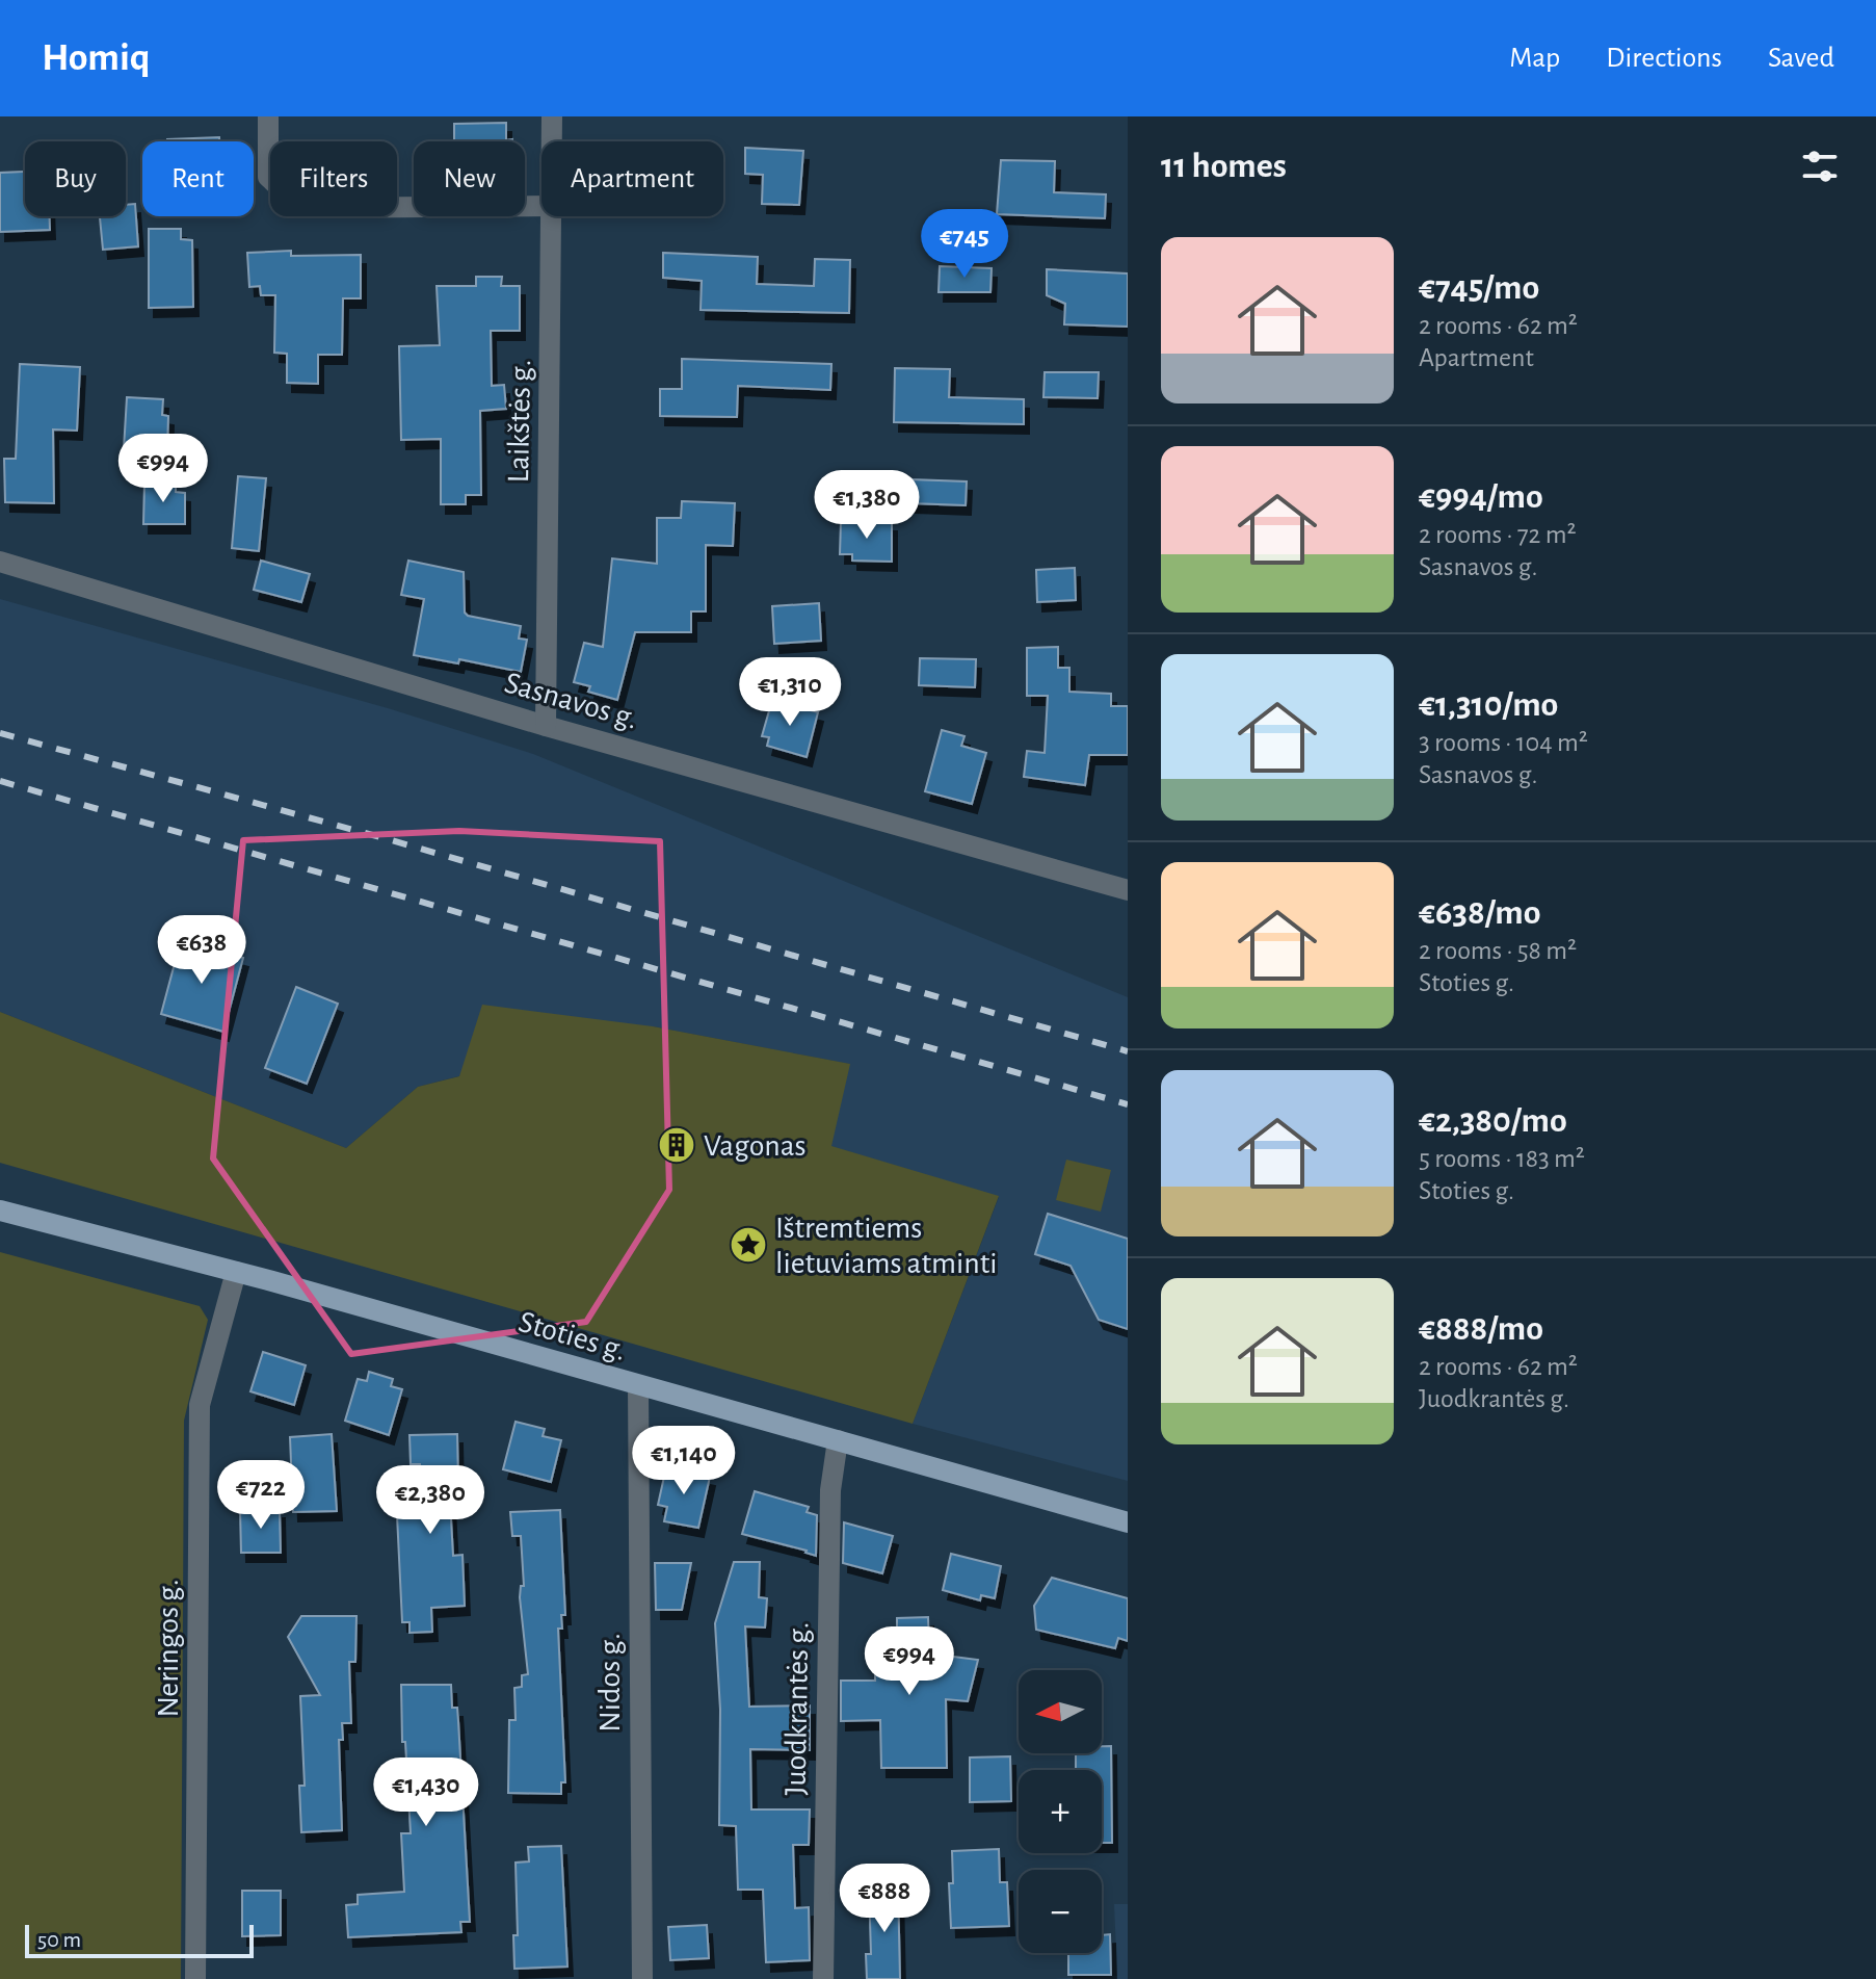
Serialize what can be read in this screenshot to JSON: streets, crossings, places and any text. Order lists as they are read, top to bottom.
{
  "streets": {
    "main road": ["Stoties g."],
    "street": [
      "Laikštės g.",
      "Sasnavos g.",
      "Neringos g.",
      "Nidos g.",
      "Juodkrantės g."
    ]
  },
  "crossings": [
    ["Laikštės g.", "Sasnavos g."],
    ["Stoties g.", "Neringos g."],
    ["Stoties g.", "Nidos g."],
    ["Stoties g.", "Juodkrantės g."]
  ],
  "places": {
    "building": ["Vagonas"],
    "place": ["Ištremtiems lietuviams atminti"]
  },
  "scale_bar": "50 m",
  "north": "left",
  "page": {
    "header": "Homiq",
    "nav": ["Map", "Directions", "Saved"],
    "heading": "11 homes",
    "chip": [
      "Buy",
      "Rent",
      "Filters",
      "New",
      "Apartment"
    ],
    "price": [
      "€745",
      "€994",
      "€1,380",
      "€1,310",
      "€638",
      "€1,140",
      "€722",
      "€2,380",
      "€994",
      "€1,430",
      "€888"
    ],
    "list": [
      {
        "name": "€745/mo",
        "note": "2 rooms · 62 m² · Apartment"
      },
      {
        "name": "€994/mo",
        "note": "2 rooms · 72 m² · Sasnavos g."
      },
      {
        "name": "€1,310/mo",
        "note": "3 rooms · 104 m² · Sasnavos g."
      },
      {
        "name": "€638/mo",
        "note": "2 rooms · 58 m² · Stoties g."
      },
      {
        "name": "€2,380/mo",
        "note": "5 rooms · 183 m² · Stoties g."
      },
      {
        "name": "€888/mo",
        "note": "2 rooms · 62 m² · Juodkrantės g."
      }
    ],
    "map_buttons": ["+", "−"],
    "scale": "50 m"
  }
}
